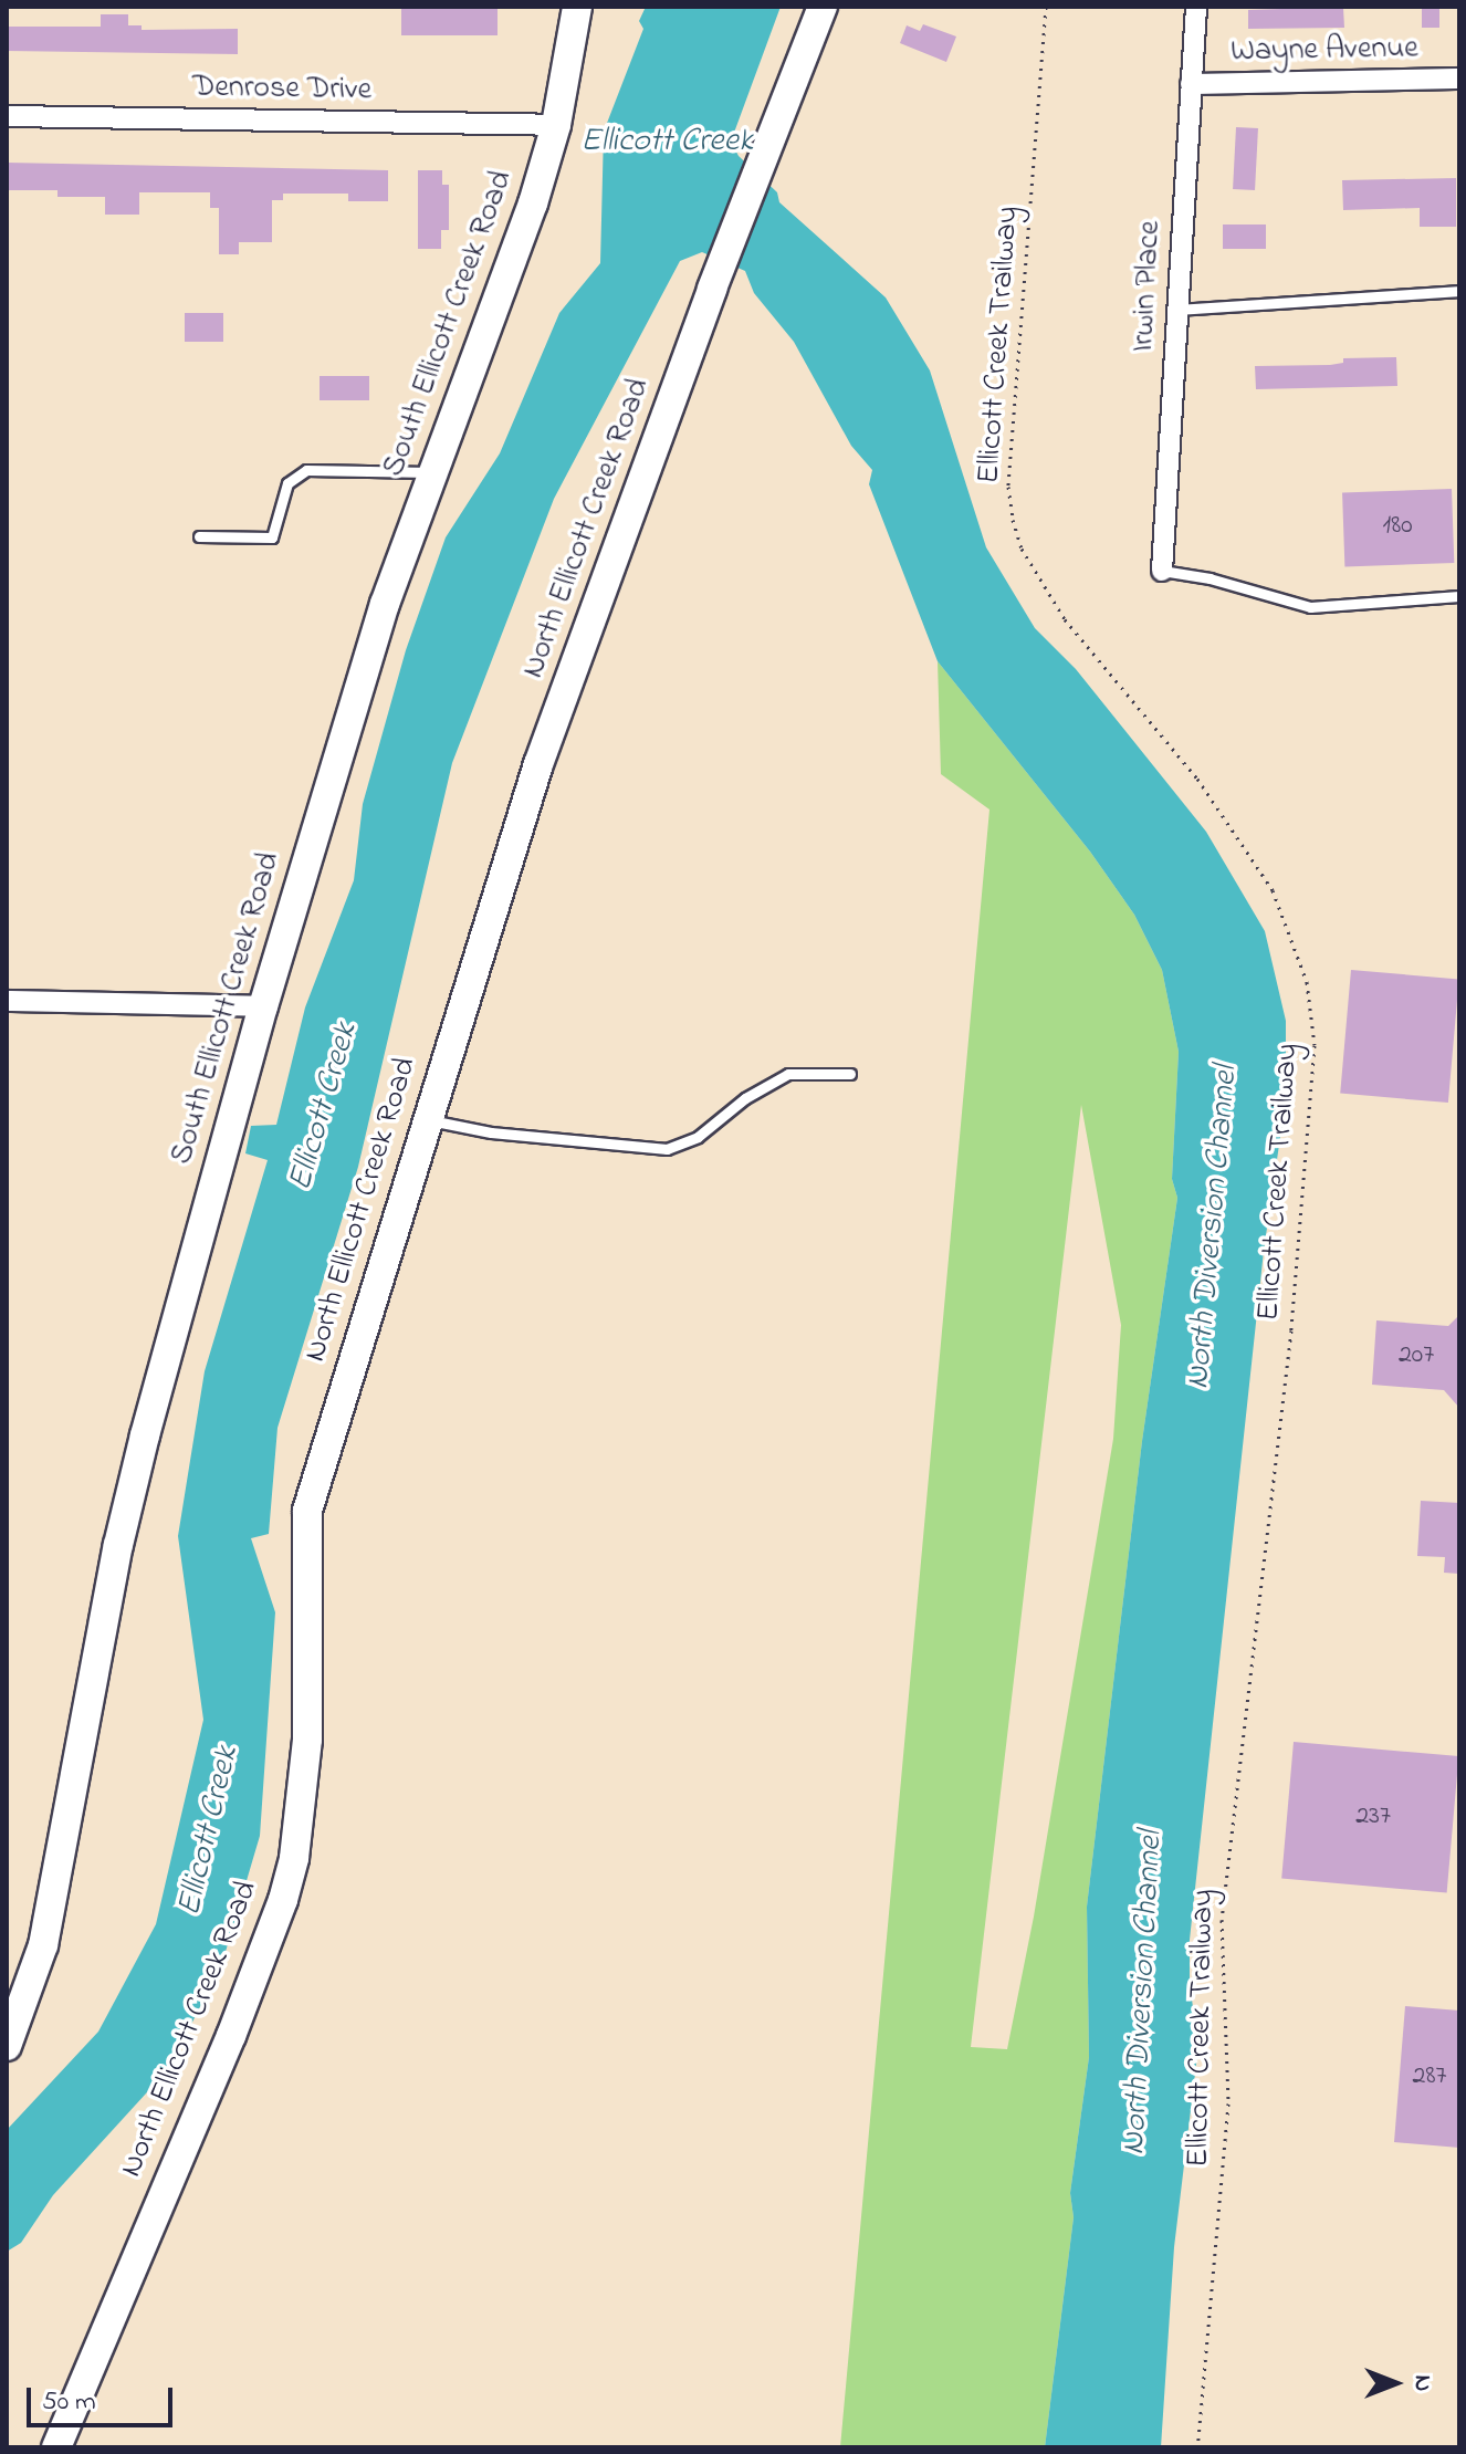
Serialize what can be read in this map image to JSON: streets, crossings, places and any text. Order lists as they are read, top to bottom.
{
  "streets": {
    "street": [
      "Wayne Avenue",
      "Denrose Drive",
      "Irwin Place",
      "South Ellicott Creek Road",
      "North Ellicott Creek Road"
    ],
    "path": ["Ellicott Creek Trailway"]
  },
  "crossings": [
    ["Wayne Avenue", "Irwin Place"],
    ["Denrose Drive", "South Ellicott Creek Road"]
  ],
  "water": ["Ellicott Creek", "North Diversion Channel"],
  "house_numbers": [
    "180",
    "207",
    "237",
    "287"
  ],
  "scale_bar": "50 m",
  "north": "right"
}
